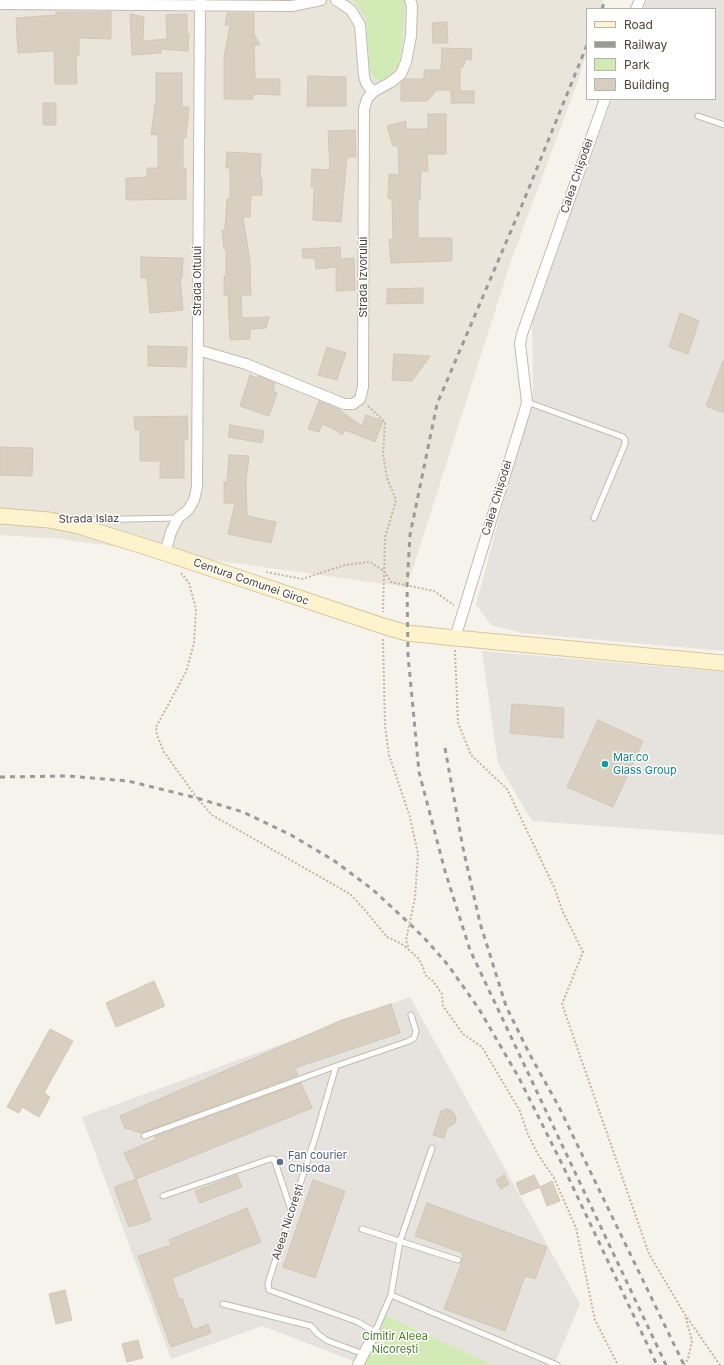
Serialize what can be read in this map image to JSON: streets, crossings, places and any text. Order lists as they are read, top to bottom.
{
  "streets": {
    "main road": ["Strada Islaz", "Centura Comunei Giroc"],
    "street": ["Calea Chișodei", "Strada Izvorului", "Strada Oltului"],
    "lane": ["Aleea Nicorești"]
  },
  "crossings": [
    ["Calea Chișodei", "Centura Comunei Giroc"],
    ["Strada Oltului", "Strada Islaz"],
    ["Strada Oltului", "Centura Comunei Giroc"],
    ["Strada Islaz", "Centura Comunei Giroc"]
  ],
  "parks": ["Cimitir Aleea Nicorești"],
  "places": ["Mar.co Glass Group", "Fan courier Chisoda"],
  "legend": [
    "Road",
    "Railway",
    "Park",
    "Building"
  ]
}
